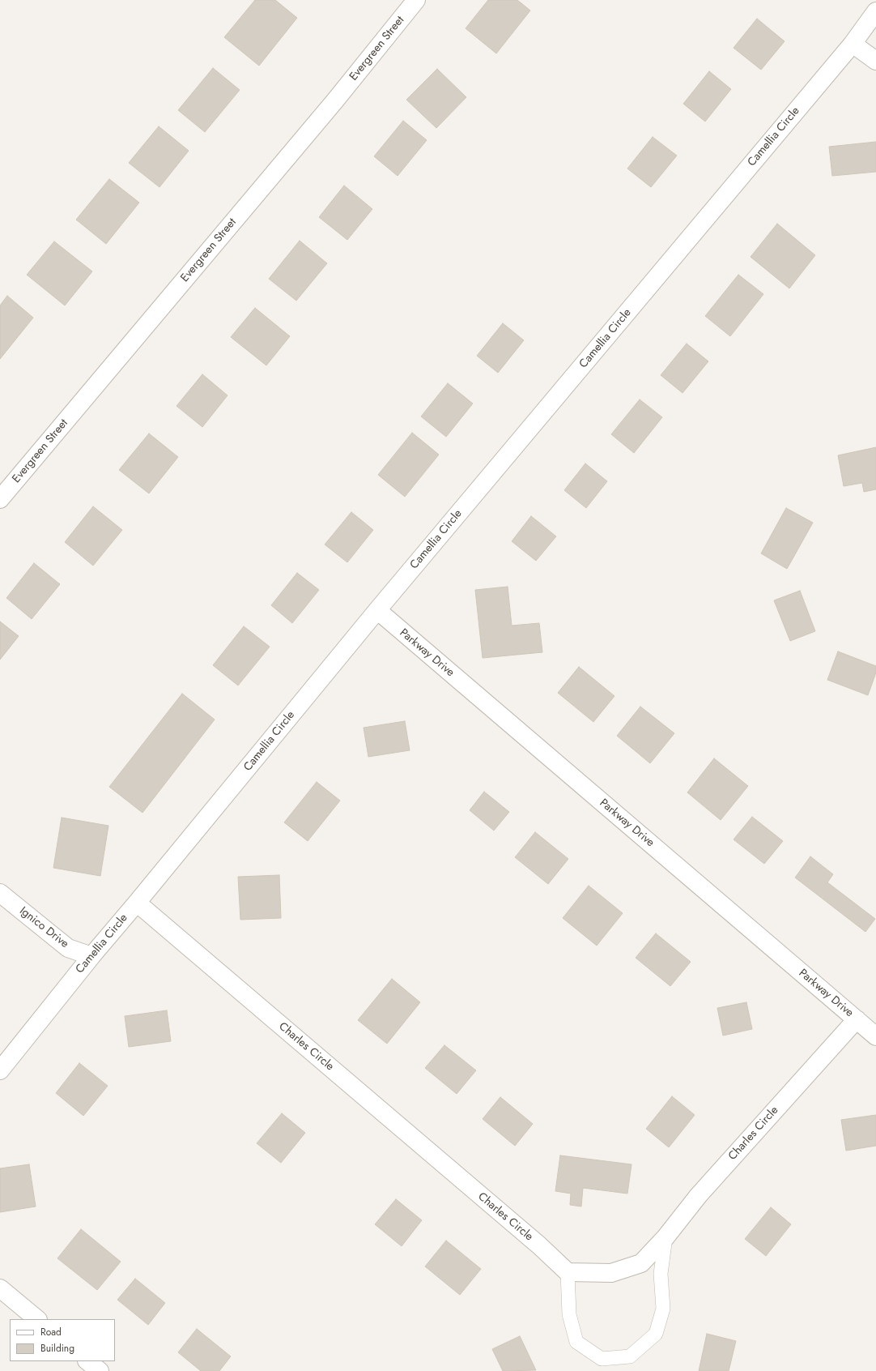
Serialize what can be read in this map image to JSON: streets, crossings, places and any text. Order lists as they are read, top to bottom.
{
  "streets": {
    "street": [
      "Evergreen Street",
      "Camellia Circle",
      "Parkway Drive",
      "Ignico Drive",
      "Charles Circle"
    ]
  },
  "crossings": [
    ["Camellia Circle", "Parkway Drive"],
    ["Camellia Circle", "Ignico Drive"],
    ["Camellia Circle", "Charles Circle"],
    ["Parkway Drive", "Charles Circle"]
  ],
  "legend": ["Road", "Building"]
}
